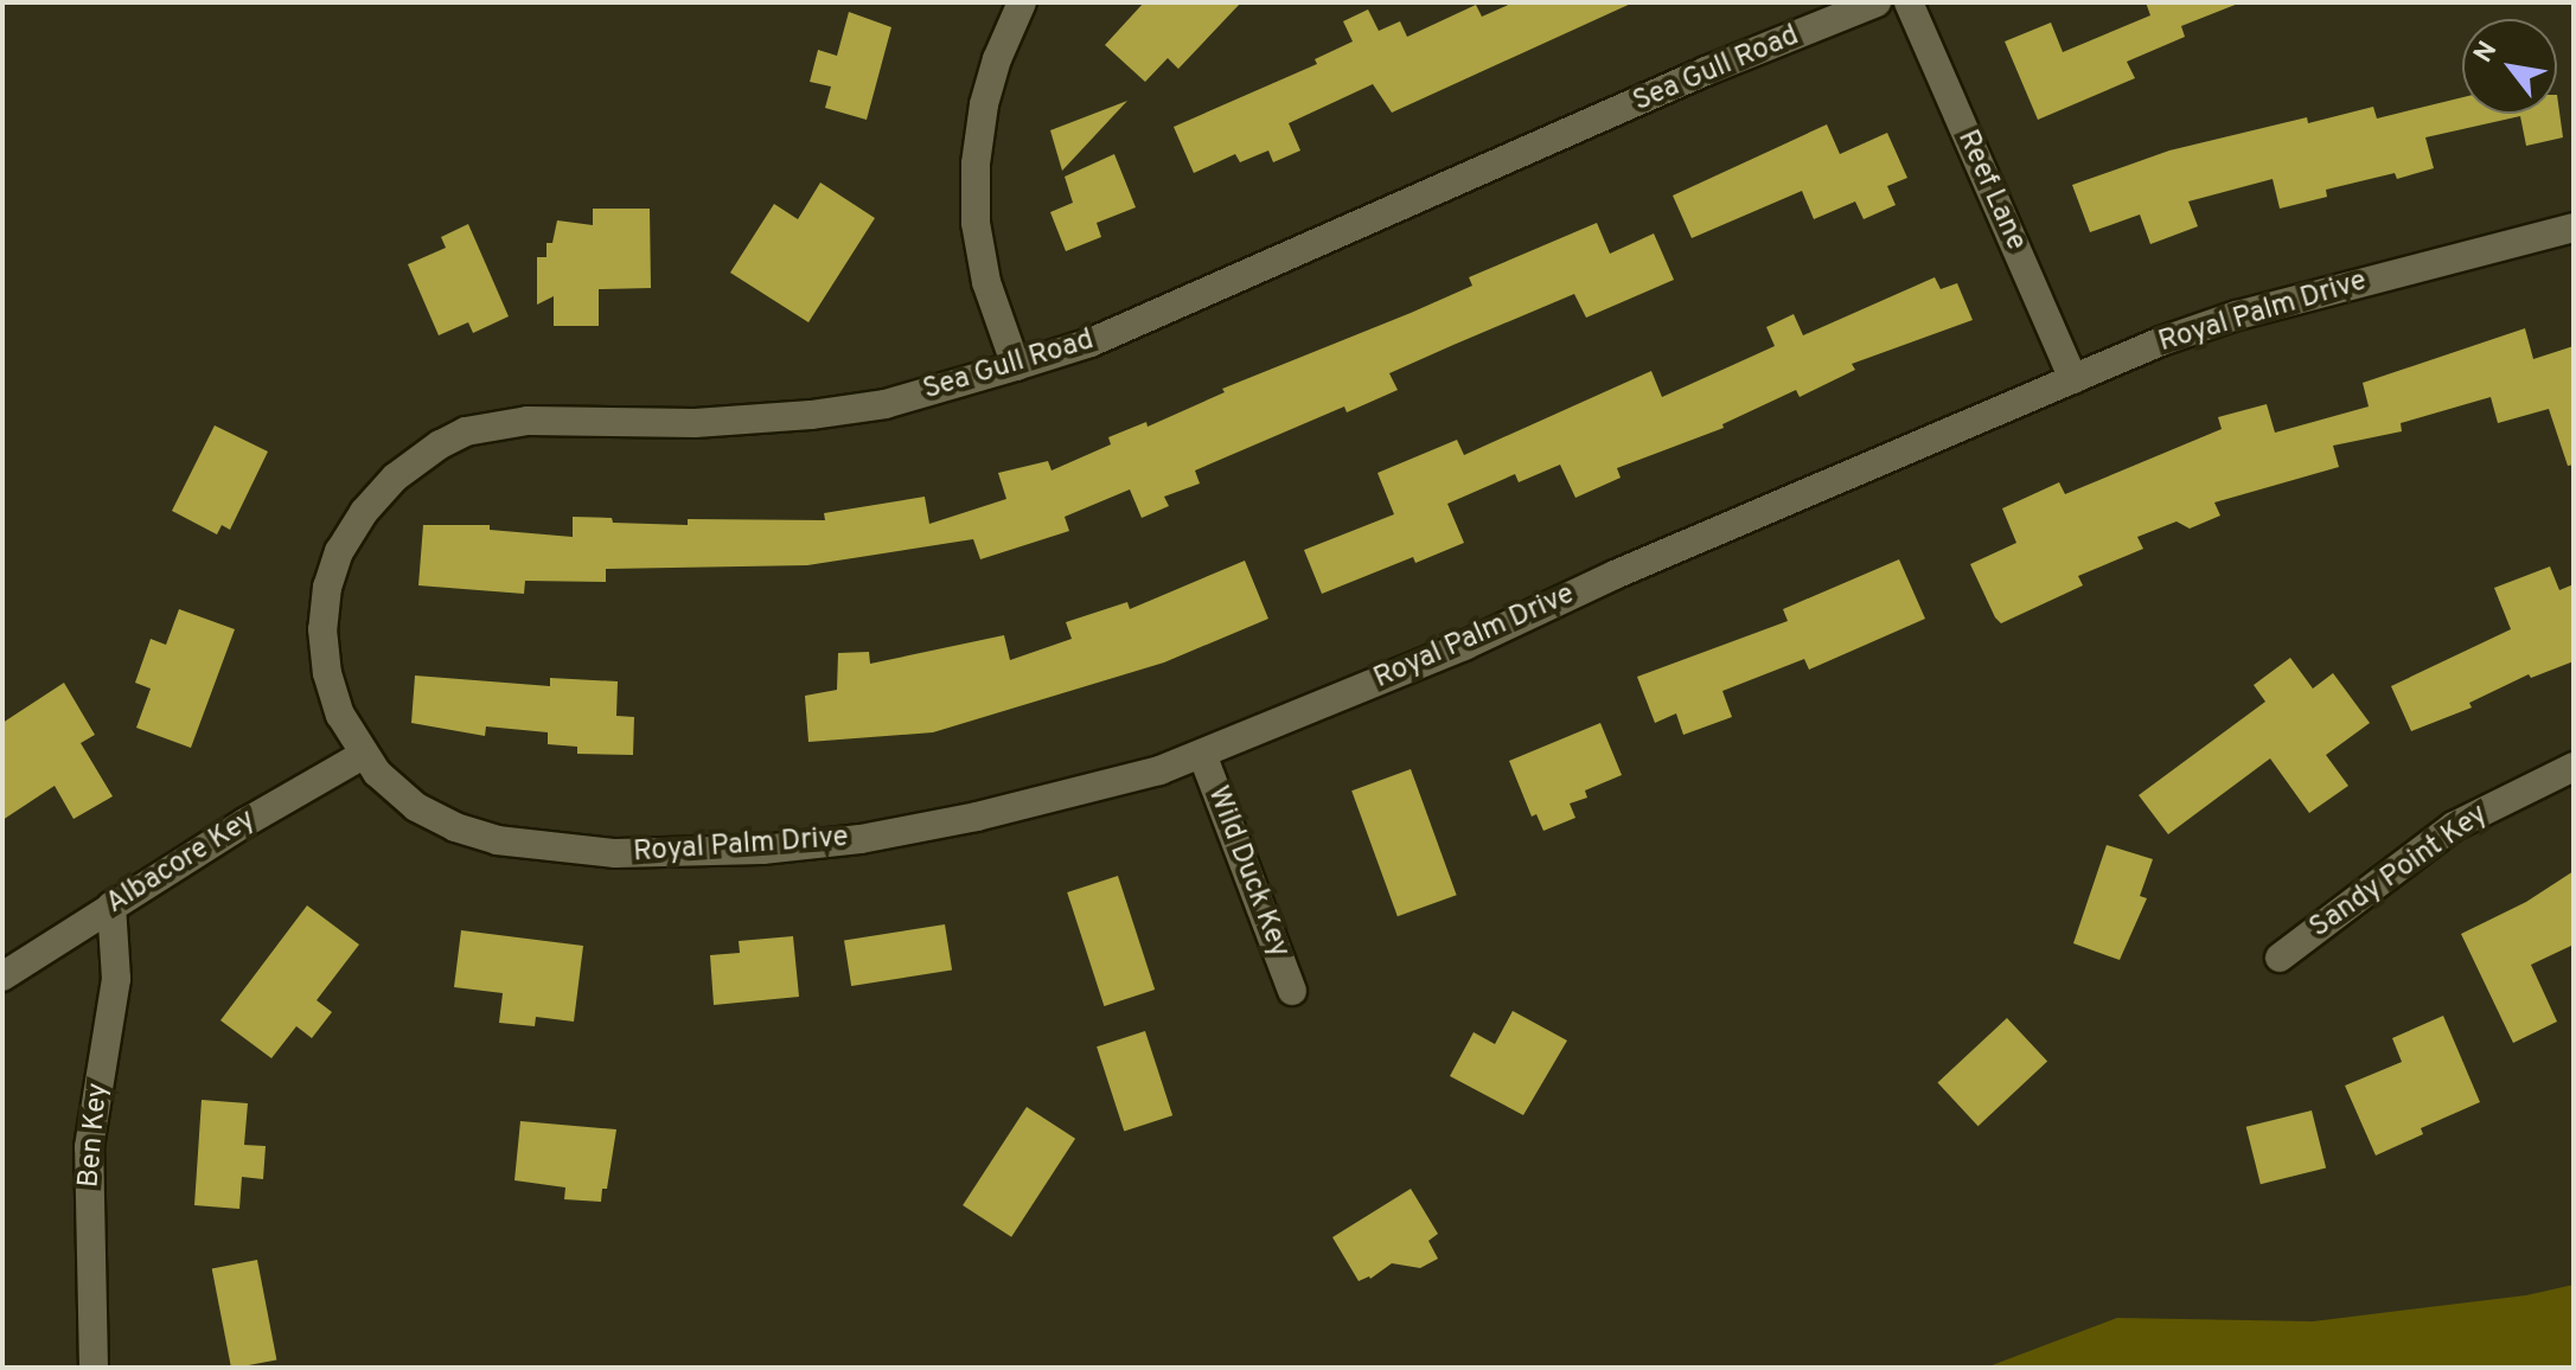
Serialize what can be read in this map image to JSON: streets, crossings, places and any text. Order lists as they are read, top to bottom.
{
  "streets": {
    "street": [
      "Sea Gull Road",
      "Reef Lane",
      "Royal Palm Drive",
      "Albacore Key",
      "Wild Duck Key",
      "Sandy Point Key",
      "Ben Key"
    ]
  },
  "crossings": [
    ["Sea Gull Road", "Royal Palm Drive"],
    ["Sea Gull Road", "Albacore Key"],
    ["Reef Lane", "Royal Palm Drive"],
    ["Royal Palm Drive", "Albacore Key"],
    ["Royal Palm Drive", "Wild Duck Key"],
    ["Albacore Key", "Ben Key"]
  ],
  "north": "top left"
}
